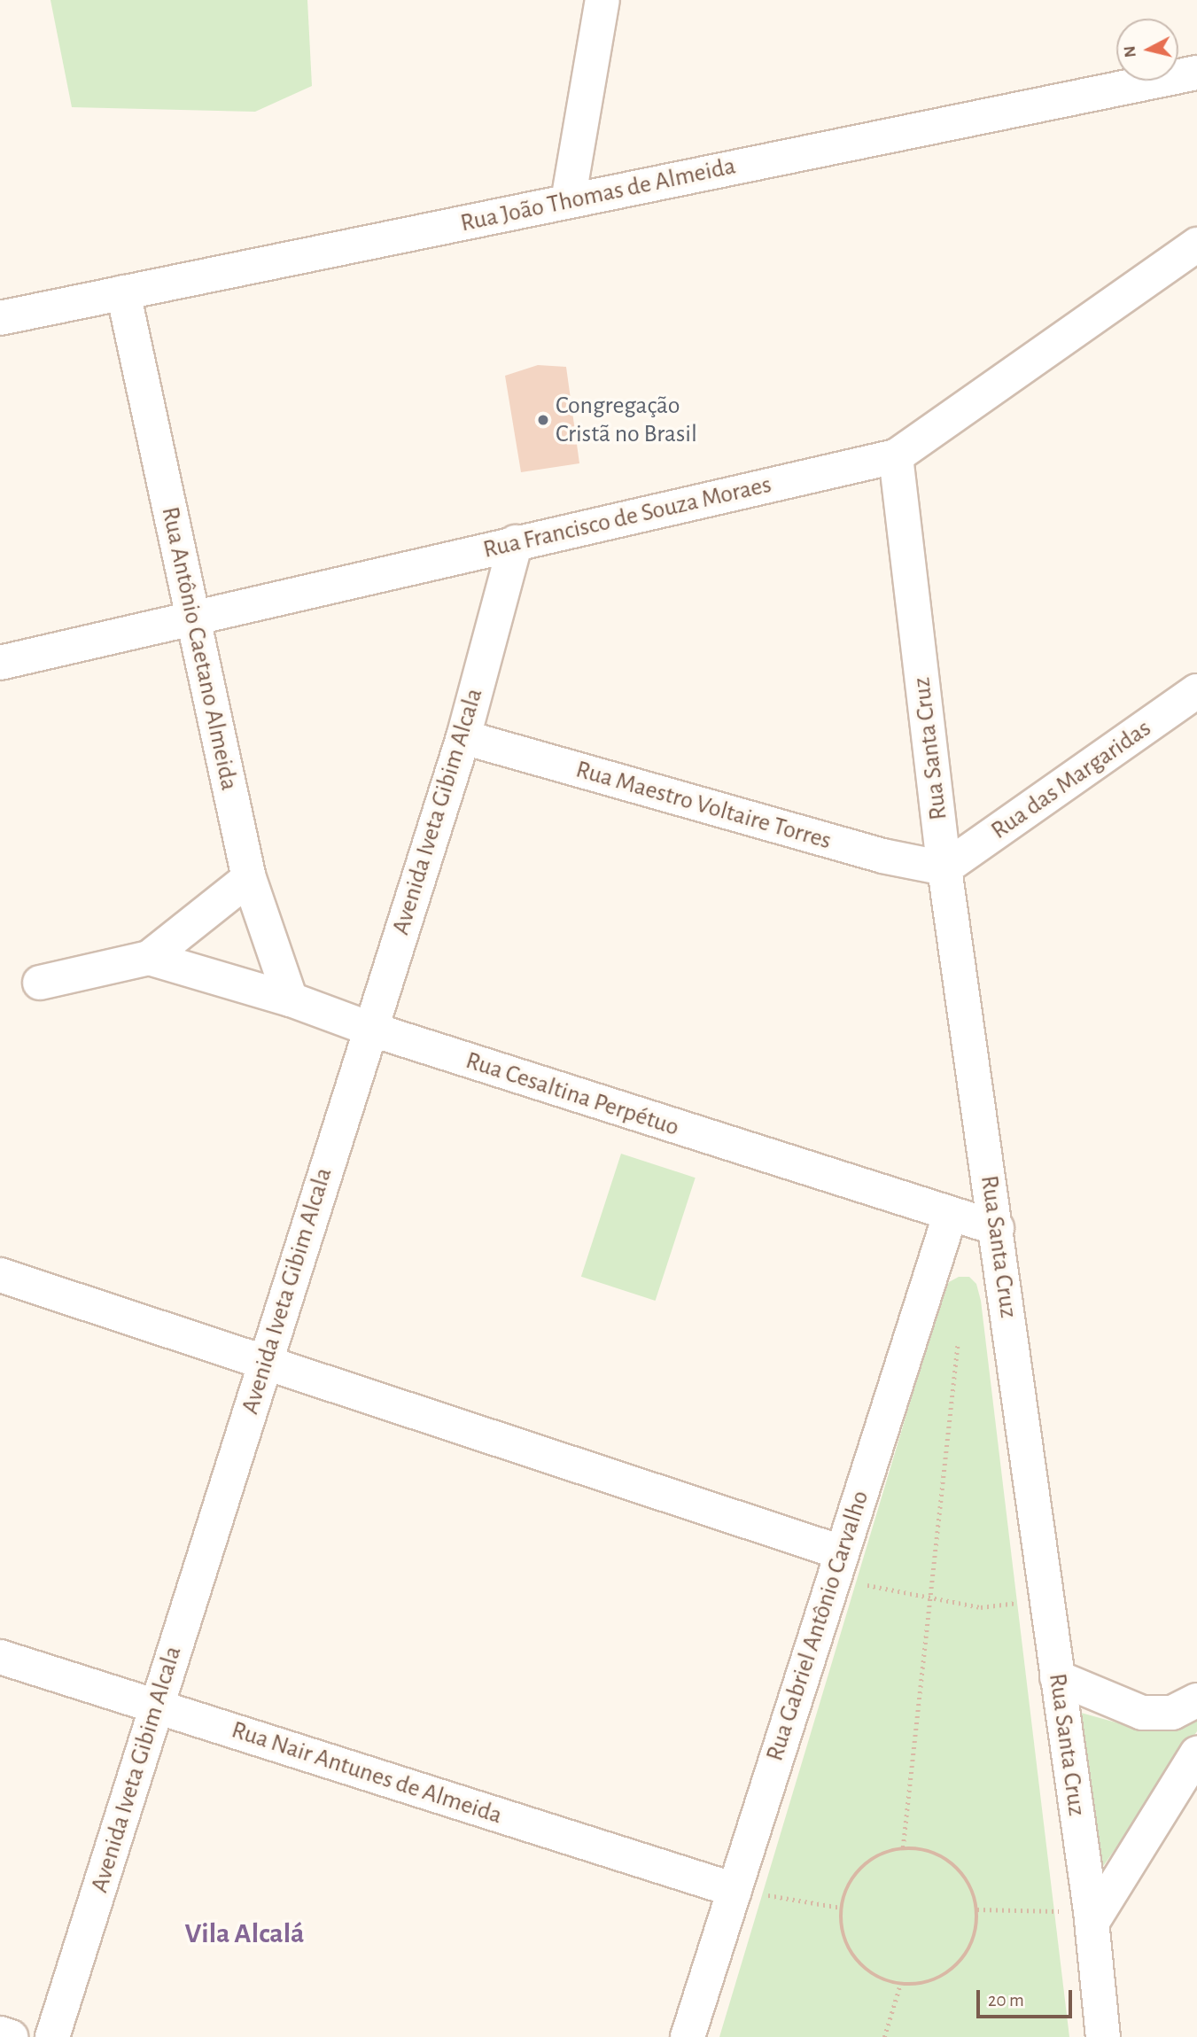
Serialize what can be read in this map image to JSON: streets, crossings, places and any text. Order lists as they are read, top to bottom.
{
  "streets": {
    "street": [
      "Rua João Thomas de Almeida",
      "Rua Francisco de Souza Moraes",
      "Rua Antônio Caetano Almeida",
      "Rua Santa Cruz",
      "Rua das Margaridas",
      "Rua Maestro Voltaire Torres",
      "Avenida Iveta Gibim Alcala",
      "Rua Cesaltina Perpétuo",
      "Rua Gabriel Antônio Carvalho",
      "Rua Nair Antunes de Almeida"
    ]
  },
  "crossings": [
    ["Rua João Thomas de Almeida", "Rua Antônio Caetano Almeida"],
    ["Rua Francisco de Souza Moraes", "Rua Antônio Caetano Almeida"],
    ["Rua Francisco de Souza Moraes", "Rua Santa Cruz"],
    ["Rua Francisco de Souza Moraes", "Avenida Iveta Gibim Alcala"],
    ["Rua Antônio Caetano Almeida", "Rua Cesaltina Perpétuo"],
    ["Rua Santa Cruz", "Rua das Margaridas"],
    ["Rua Santa Cruz", "Rua Maestro Voltaire Torres"],
    ["Rua Santa Cruz", "Rua Cesaltina Perpétuo"],
    ["Rua das Margaridas", "Rua Maestro Voltaire Torres"],
    ["Rua Maestro Voltaire Torres", "Avenida Iveta Gibim Alcala"],
    ["Avenida Iveta Gibim Alcala", "Rua Cesaltina Perpétuo"],
    ["Avenida Iveta Gibim Alcala", "Rua Nair Antunes de Almeida"],
    ["Rua Cesaltina Perpétuo", "Rua Gabriel Antônio Carvalho"],
    ["Rua Gabriel Antônio Carvalho", "Rua Nair Antunes de Almeida"]
  ],
  "districts": ["Vila Alcalá"],
  "places": ["Congregação Cristã no Brasil"],
  "scale_bar": "20 m",
  "north": "left"
}
